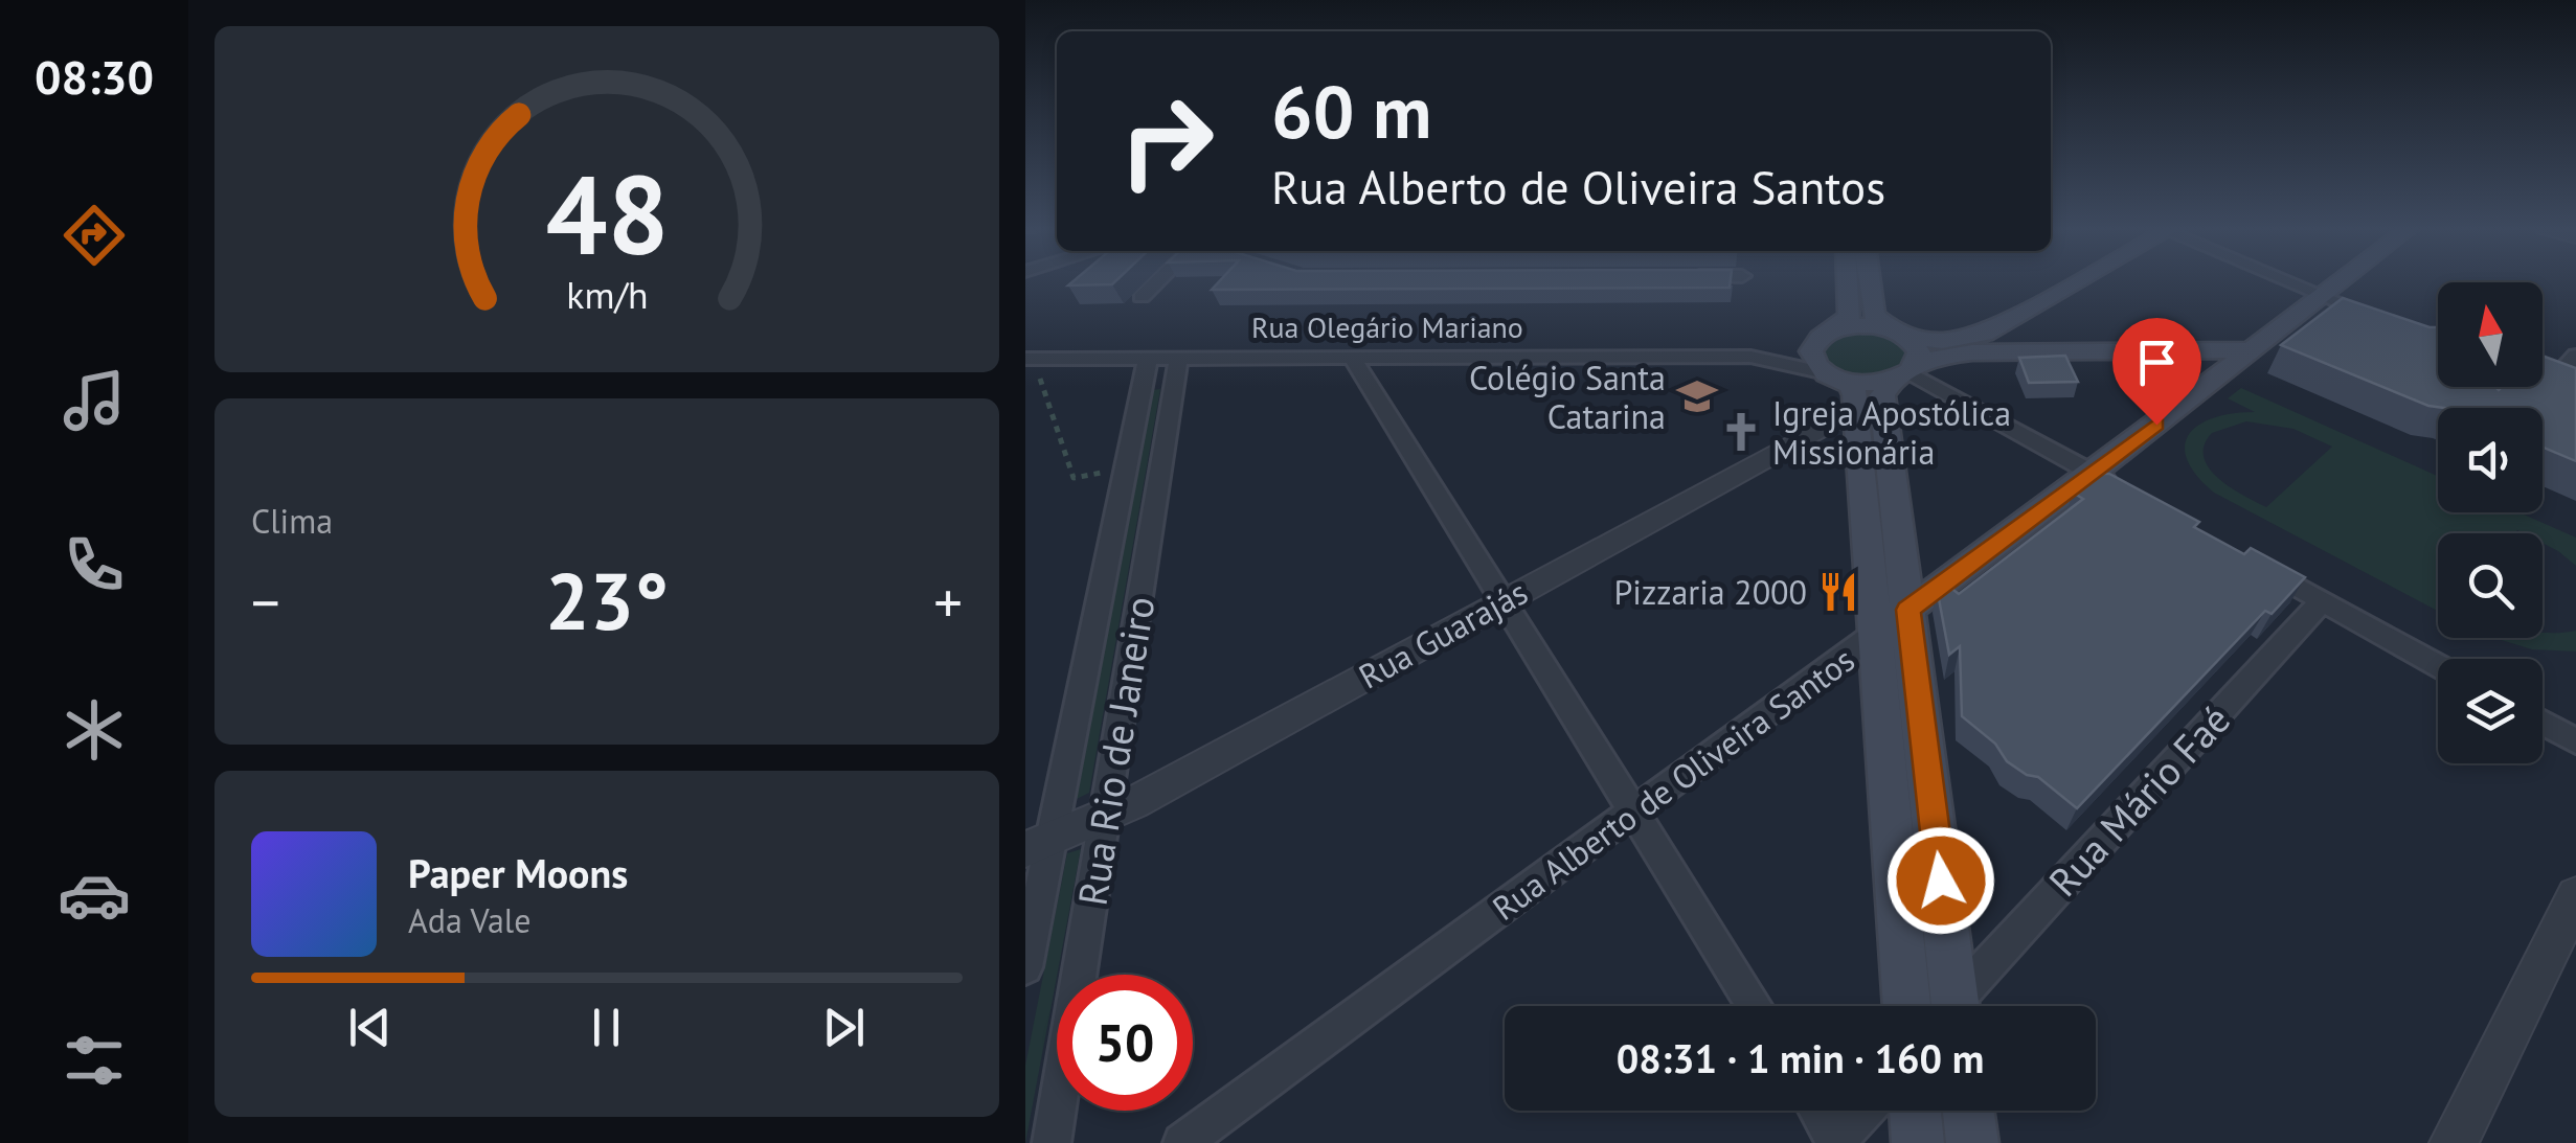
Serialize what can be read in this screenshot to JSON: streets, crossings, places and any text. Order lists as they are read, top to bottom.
{
  "streets": {
    "main road": ["Rua Alberto de Oliveira Santos"],
    "street": [
      "Rua Olegário Mariano",
      "Rua Guarajás",
      "Rua Rio de Janeiro",
      "Rua Mário Faé"
    ]
  },
  "crossings": [
    ["Rua Olegário Mariano", "Rua Rio de Janeiro"],
    ["Rua Guarajás", "Rua Rio de Janeiro"]
  ],
  "places": {
    "school or university": ["Colégio Santa Catarina"],
    "church": ["Igreja Apostólica Missionária"],
    "restaurant": ["Pizzaria 2000"]
  },
  "north": "top",
  "page": {
    "tabs": "08:30",
    "turn": ["60 m", "Rua Alberto de Oliveira Santos"],
    "tile": "Clima",
    "heat": ["−", "23°", "+"],
    "song": ["Paper Moons", "Ada Vale"],
    "limit": "50",
    "trip": "08:31 · 1 min · 160 m",
    "gauge": ["48", "km/h"]
  }
}
